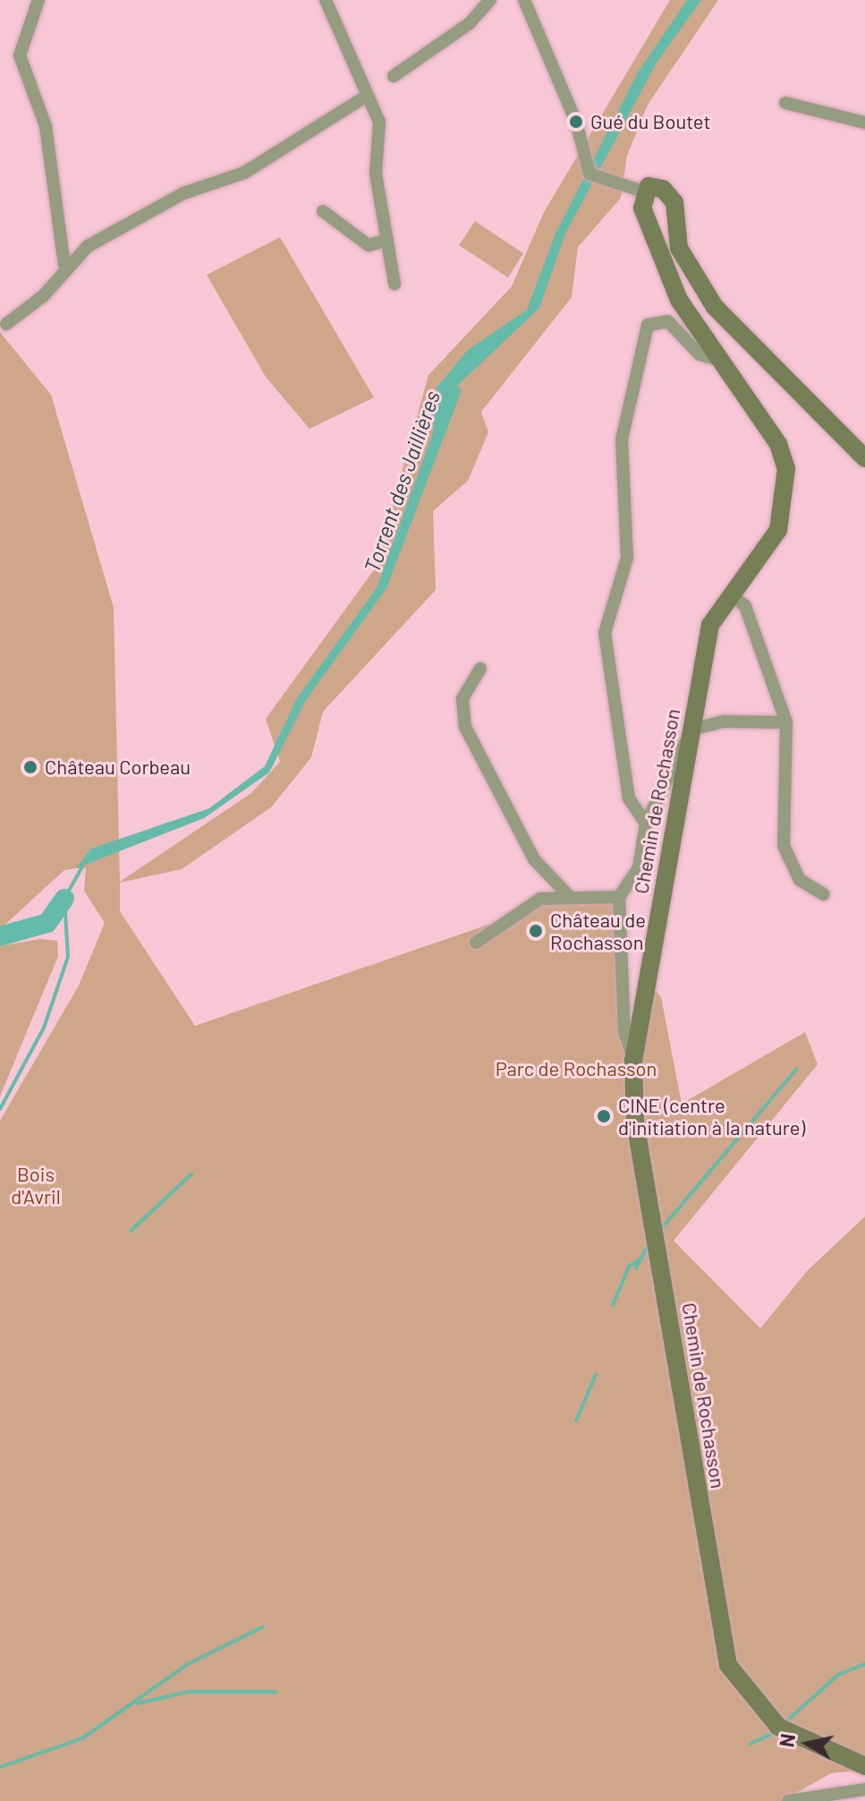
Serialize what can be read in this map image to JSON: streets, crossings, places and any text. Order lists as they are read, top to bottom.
{
  "streets": {
    "street": ["Chemin de Rochasson"]
  },
  "water": ["Torrent des Jaillières"],
  "parks": ["Parc de Rochasson", "Bois d'Avril"],
  "places": [
    "Gué du Boutet",
    "Château Corbeau",
    "Château de Rochasson",
    "CINE (centre d'initiation à la nature)"
  ],
  "north": "left"
}
